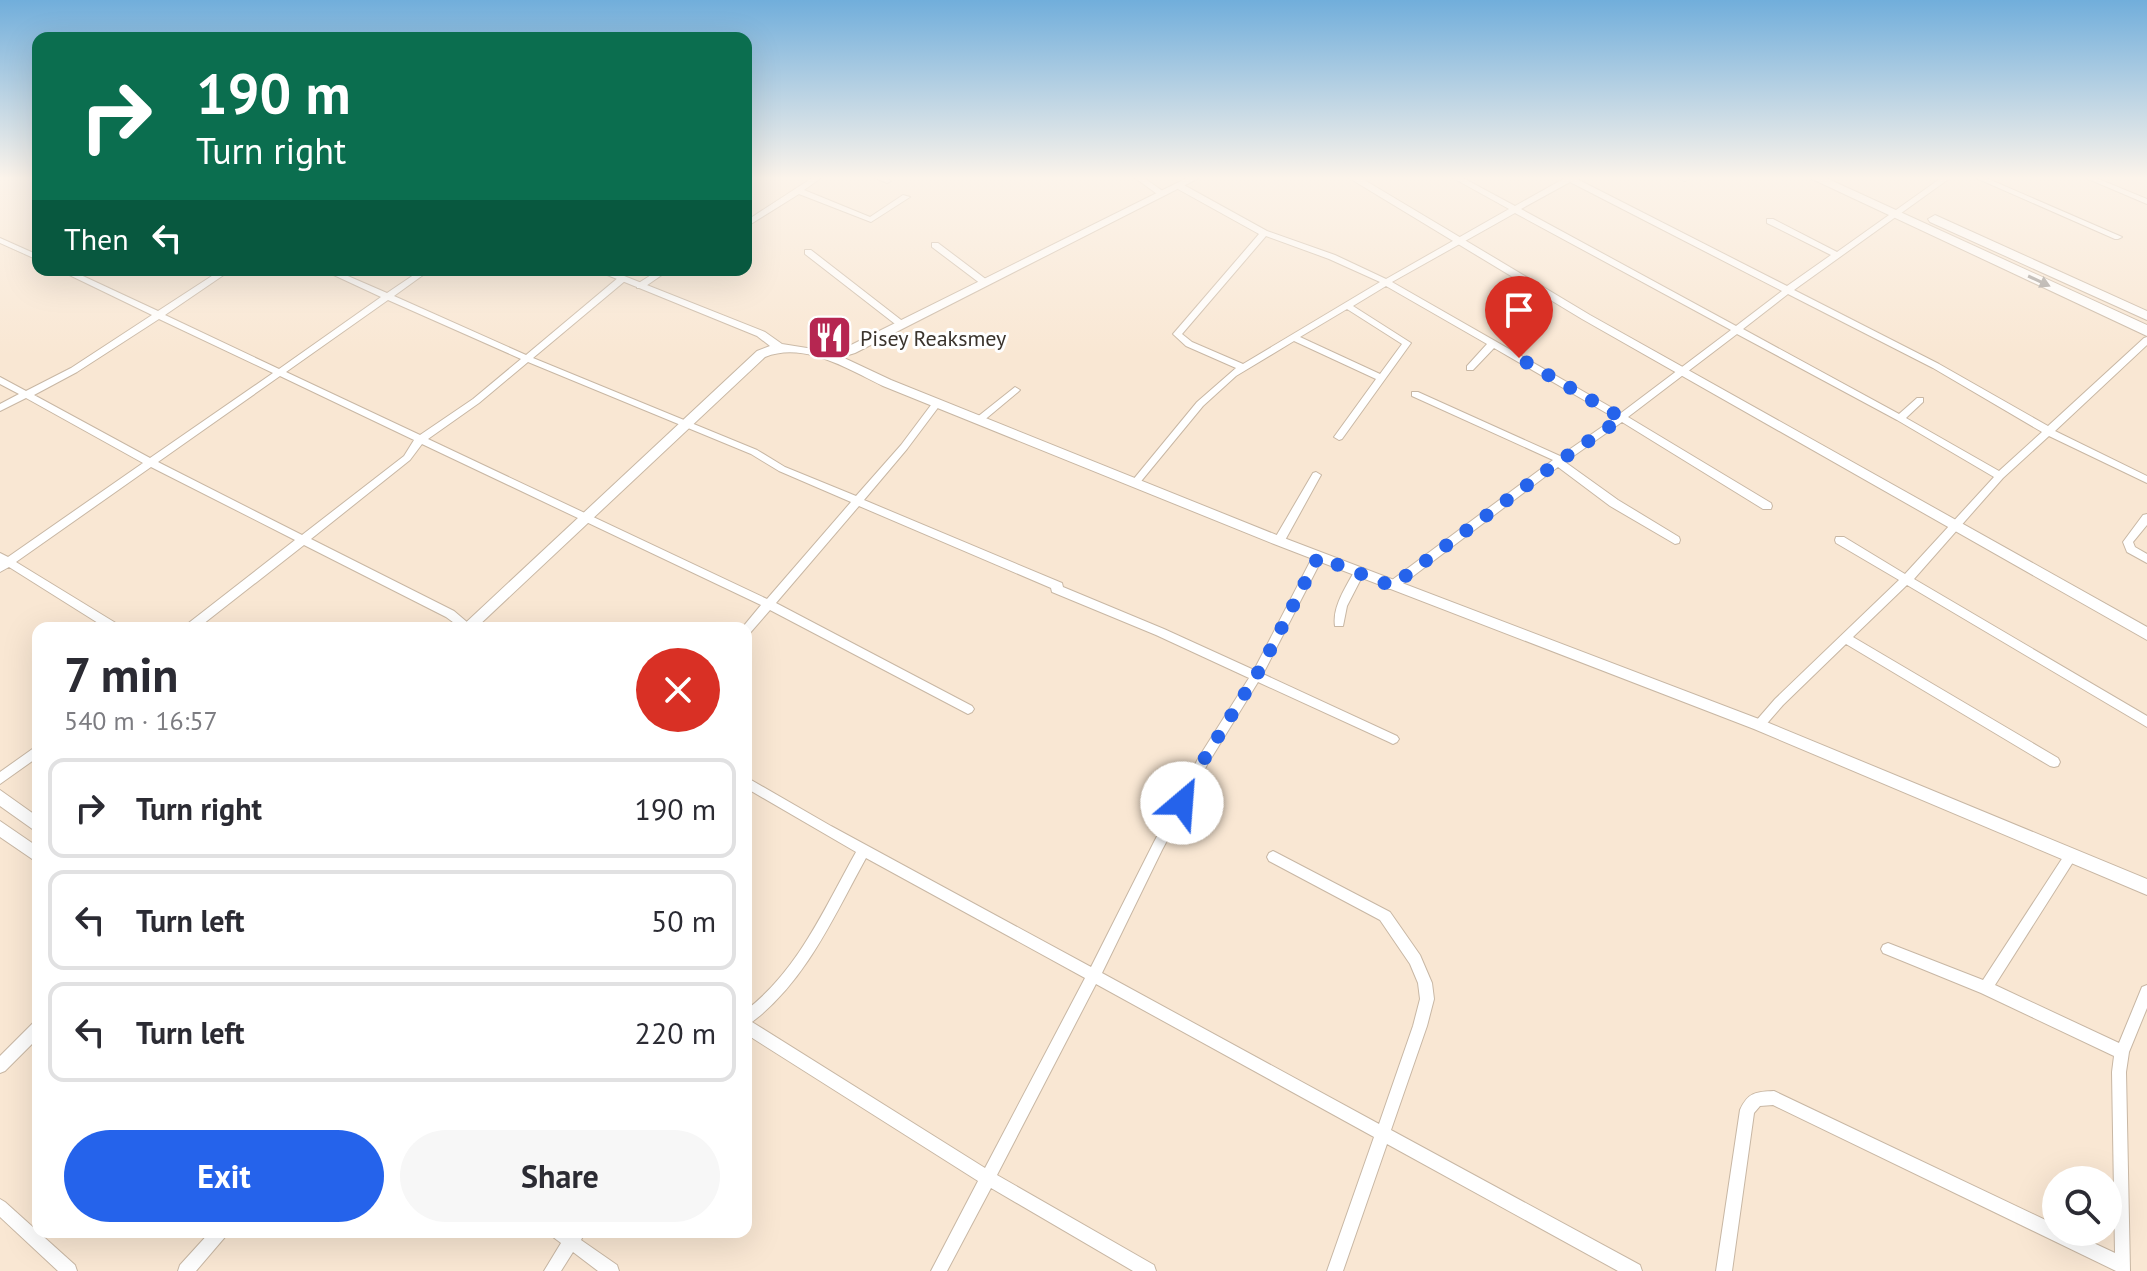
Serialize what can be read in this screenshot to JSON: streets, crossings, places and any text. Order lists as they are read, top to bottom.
{
  "places": {
    "restaurant": ["Pisey Reaksmey"]
  },
  "page": {
    "turn": ["190 m", "Turn right"],
    "then": "Then",
    "heading": ["7 min", "540 m · 16:57"],
    "list": [
      {
        "name": "Turn right",
        "value": "190 m"
      },
      {
        "name": "Turn left",
        "value": "50 m"
      },
      {
        "name": "Turn left",
        "value": "220 m"
      }
    ],
    "buttons": ["Exit", "Share"]
  }
}
